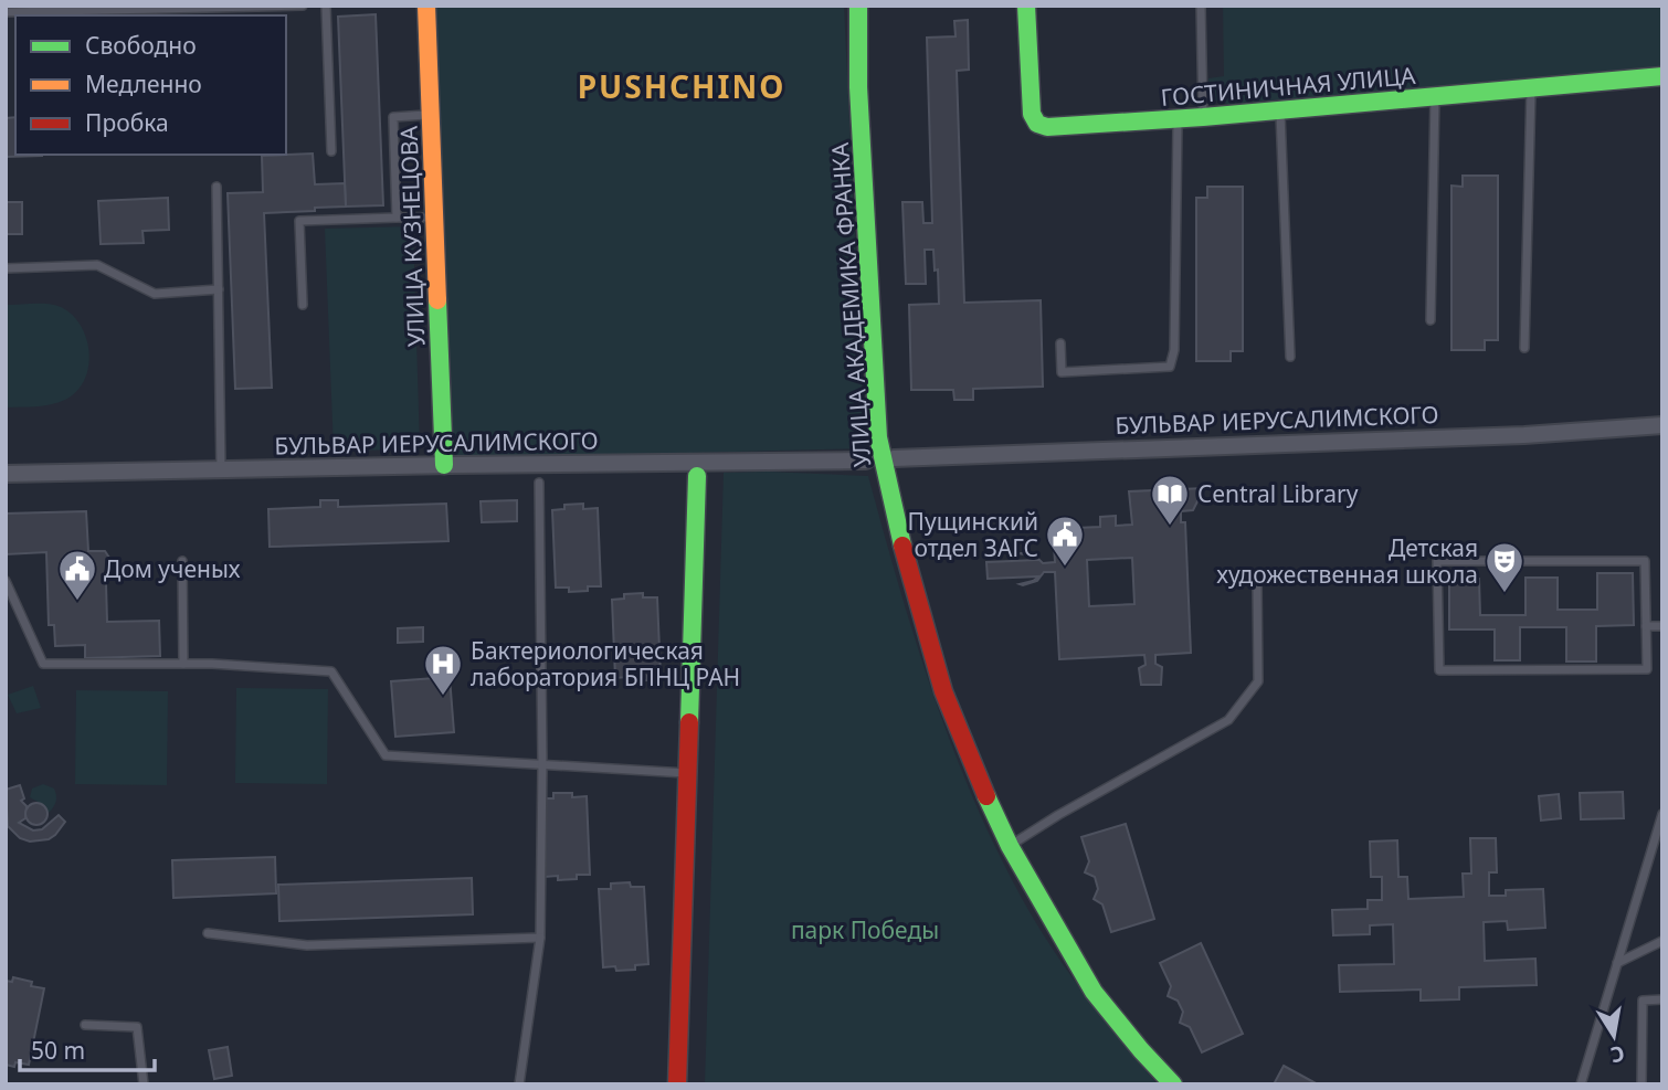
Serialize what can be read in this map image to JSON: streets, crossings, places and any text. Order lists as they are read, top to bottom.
{
  "streets": {
    "street": [
      "ГОСТИНИЧНАЯ УЛИЦА",
      "УЛИЦА КУЗНЕЦОВА",
      "УЛИЦА АКАДЕМИКА ФРАНКА",
      "БУЛЬВАР ИЕРУСАЛИМСКОГО"
    ]
  },
  "crossings": [
    ["УЛИЦА КУЗНЕЦОВА", "БУЛЬВАР ИЕРУСАЛИМСКОГО"]
  ],
  "districts": ["PUSHCHINO"],
  "parks": ["парк Победы"],
  "places": {
    "library": ["Central Library"],
    "public building": ["Пущинский отдел ЗАГС", "Дом ученых"],
    "theatre": ["Детская художественная школа"],
    "hospital": ["Бактериологическая лаборатория БПНЦ РАН"]
  },
  "legend": ["Свободно", "Медленно", "Пробка"],
  "scale_bar": "50 m",
  "north": "bottom"
}
